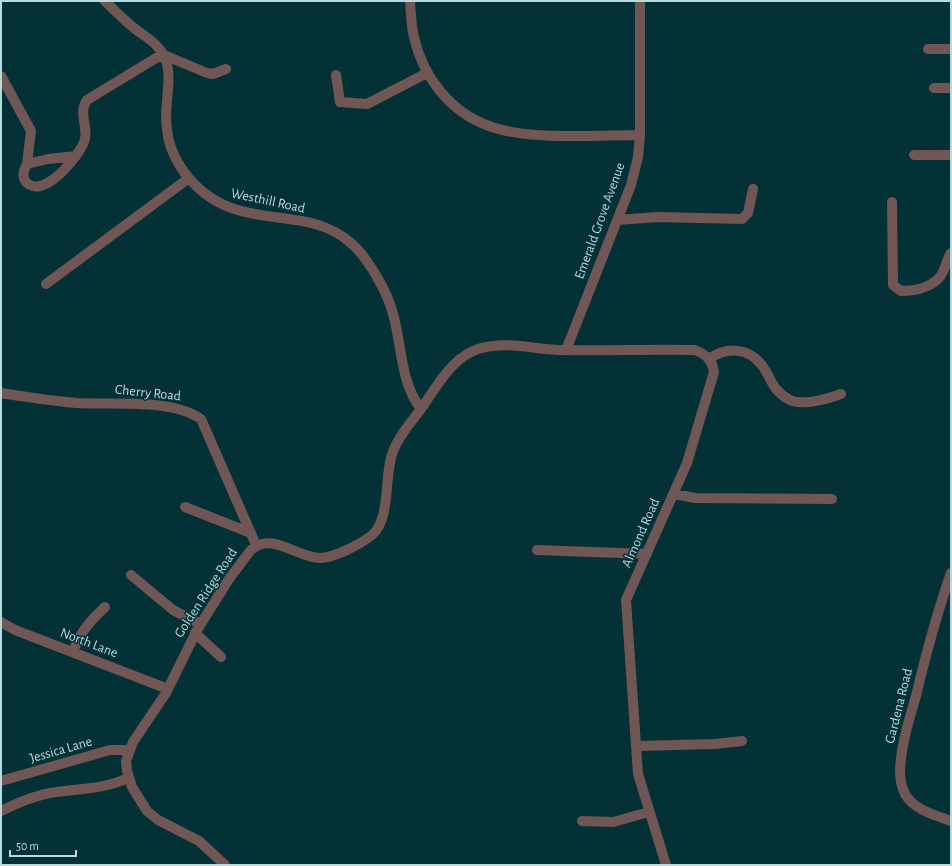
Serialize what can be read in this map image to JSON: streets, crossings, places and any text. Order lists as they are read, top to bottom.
{
  "streets": {
    "street": [
      "Westhill Road",
      "Emerald Grove Avenue",
      "Cherry Road",
      "Almond Road",
      "Golden Ridge Road",
      "North Lane",
      "Gardena Road",
      "Jessica Lane"
    ]
  },
  "crossings": [
    ["Westhill Road", "Golden Ridge Road"],
    ["Emerald Grove Avenue", "Golden Ridge Road"],
    ["Cherry Road", "Golden Ridge Road"],
    ["Golden Ridge Road", "North Lane"],
    ["Golden Ridge Road", "Jessica Lane"]
  ],
  "scale_bar": "50 m"
}
